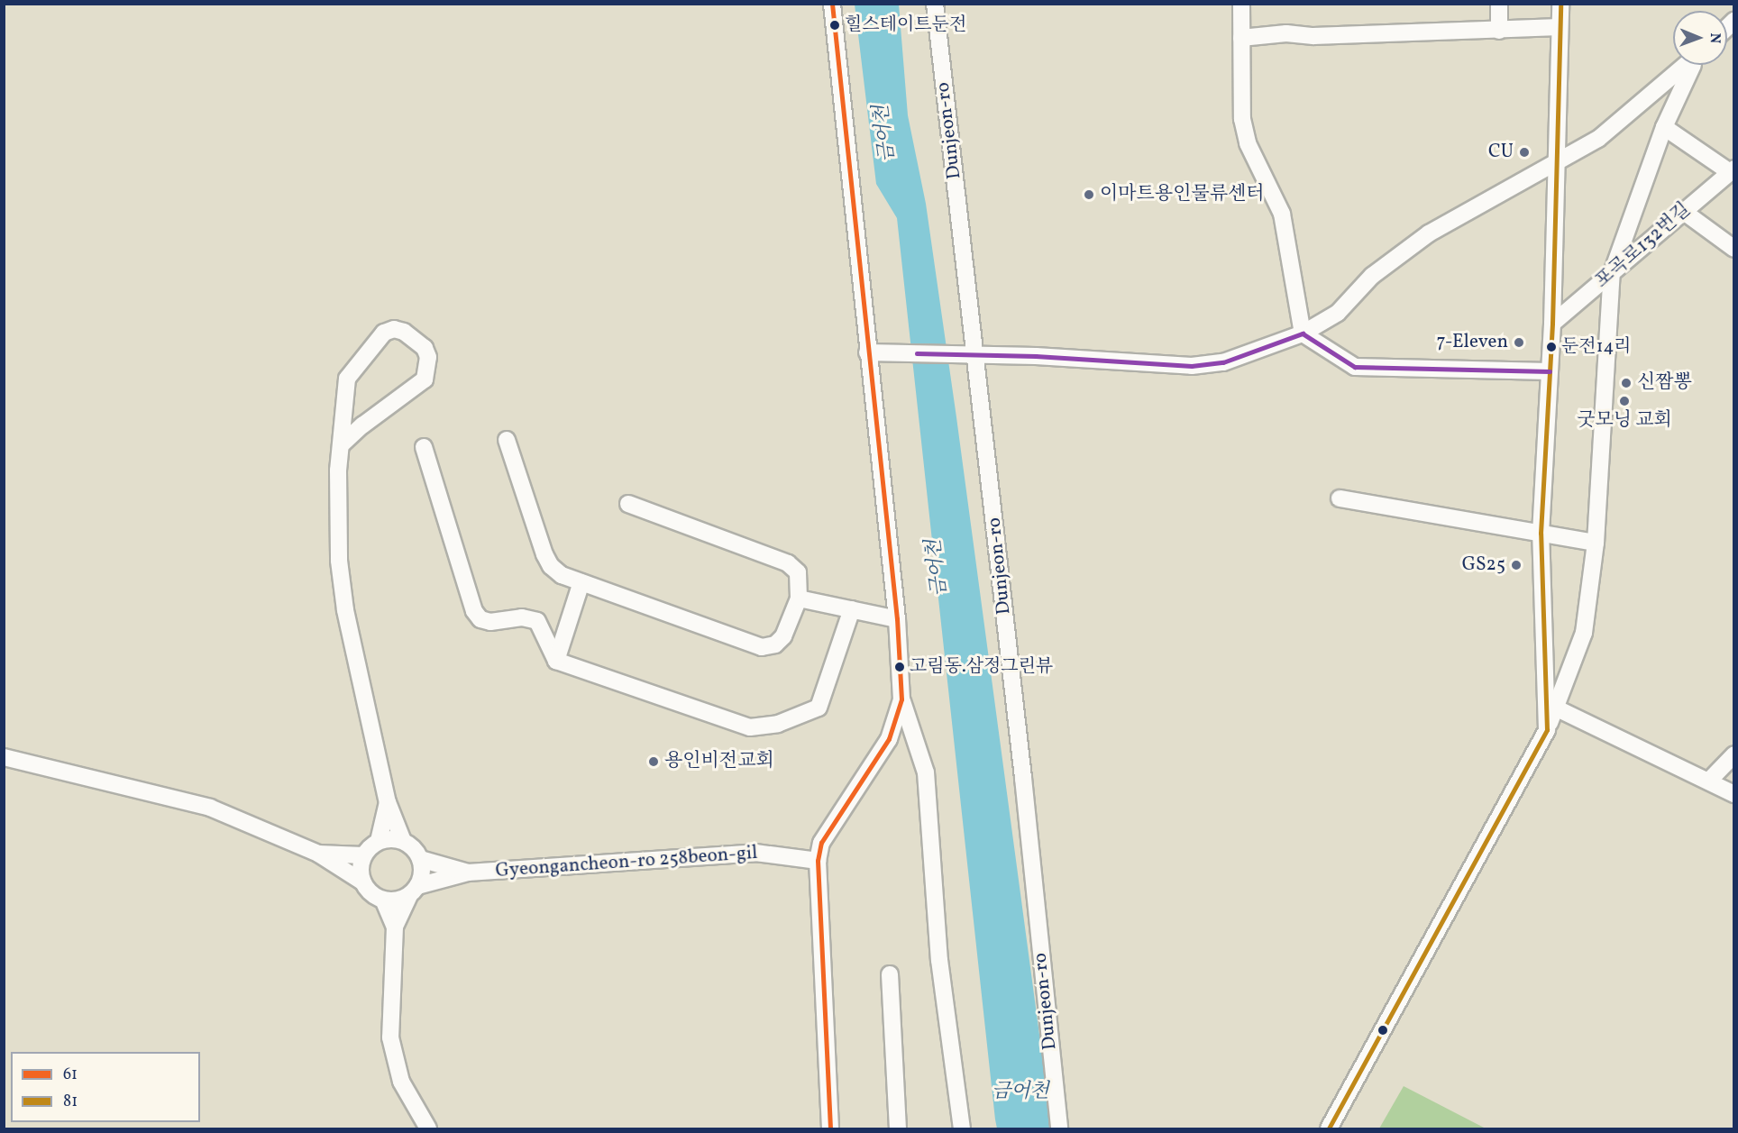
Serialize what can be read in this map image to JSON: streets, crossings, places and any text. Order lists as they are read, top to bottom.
{
  "streets": {
    "street": ["Dunjeon-ro", "포곡로132번길", "Gyeongancheon-ro 258beon-gil"]
  },
  "water": ["금어천"],
  "places": [
    "힐스테이트둔전",
    "CU",
    "이마트용인물류센터",
    "7-Eleven",
    "둔전14리",
    "신짬뽕",
    "굿모닝 교회",
    "GS25",
    "고림동.삼정그린뷰",
    "용인비전교회"
  ],
  "lines": ["transit line 61", "transit line 81"],
  "legend": ["61", "81"],
  "north": "right"
}
